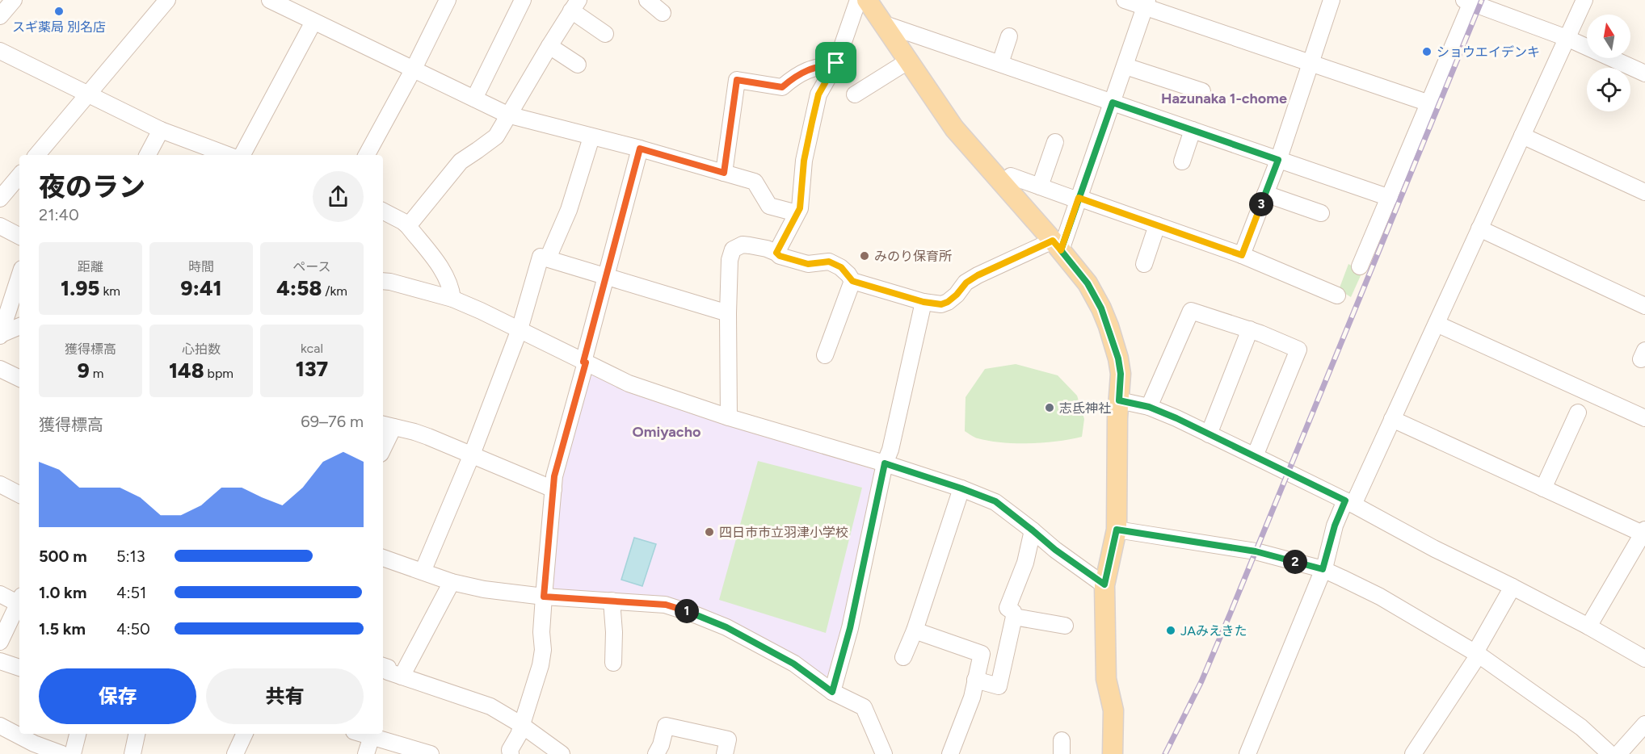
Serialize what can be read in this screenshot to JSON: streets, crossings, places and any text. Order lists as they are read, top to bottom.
{
  "districts": ["Hazunaka 1-chome", "Omiyacho"],
  "places": [
    "スギ薬局 別名店",
    "ショウエイデンキ",
    "みのり保育所",
    "志氐神社",
    "四日市市立羽津小学校",
    "JAみえきた"
  ],
  "north": "top",
  "page": {
    "heading": ["夜のラン", "21:40"],
    "pins": ["3", "2", "1"],
    "stats": [
      ["距離", "1.95 km"],
      ["時間", "9:41"],
      ["ペース", "4:58 /km"],
      ["獲得標高", "9 m"],
      ["心拍数", "148 bpm"],
      ["kcal", "137"]
    ],
    "chart": ["獲得標高", "69–76 m"],
    "list": [
      {
        "name": "500 m",
        "note": "5:13"
      },
      {
        "name": "1.0 km",
        "note": "4:51"
      },
      {
        "name": "1.5 km",
        "note": "4:50"
      }
    ],
    "buttons": ["保存", "共有"]
  }
}
